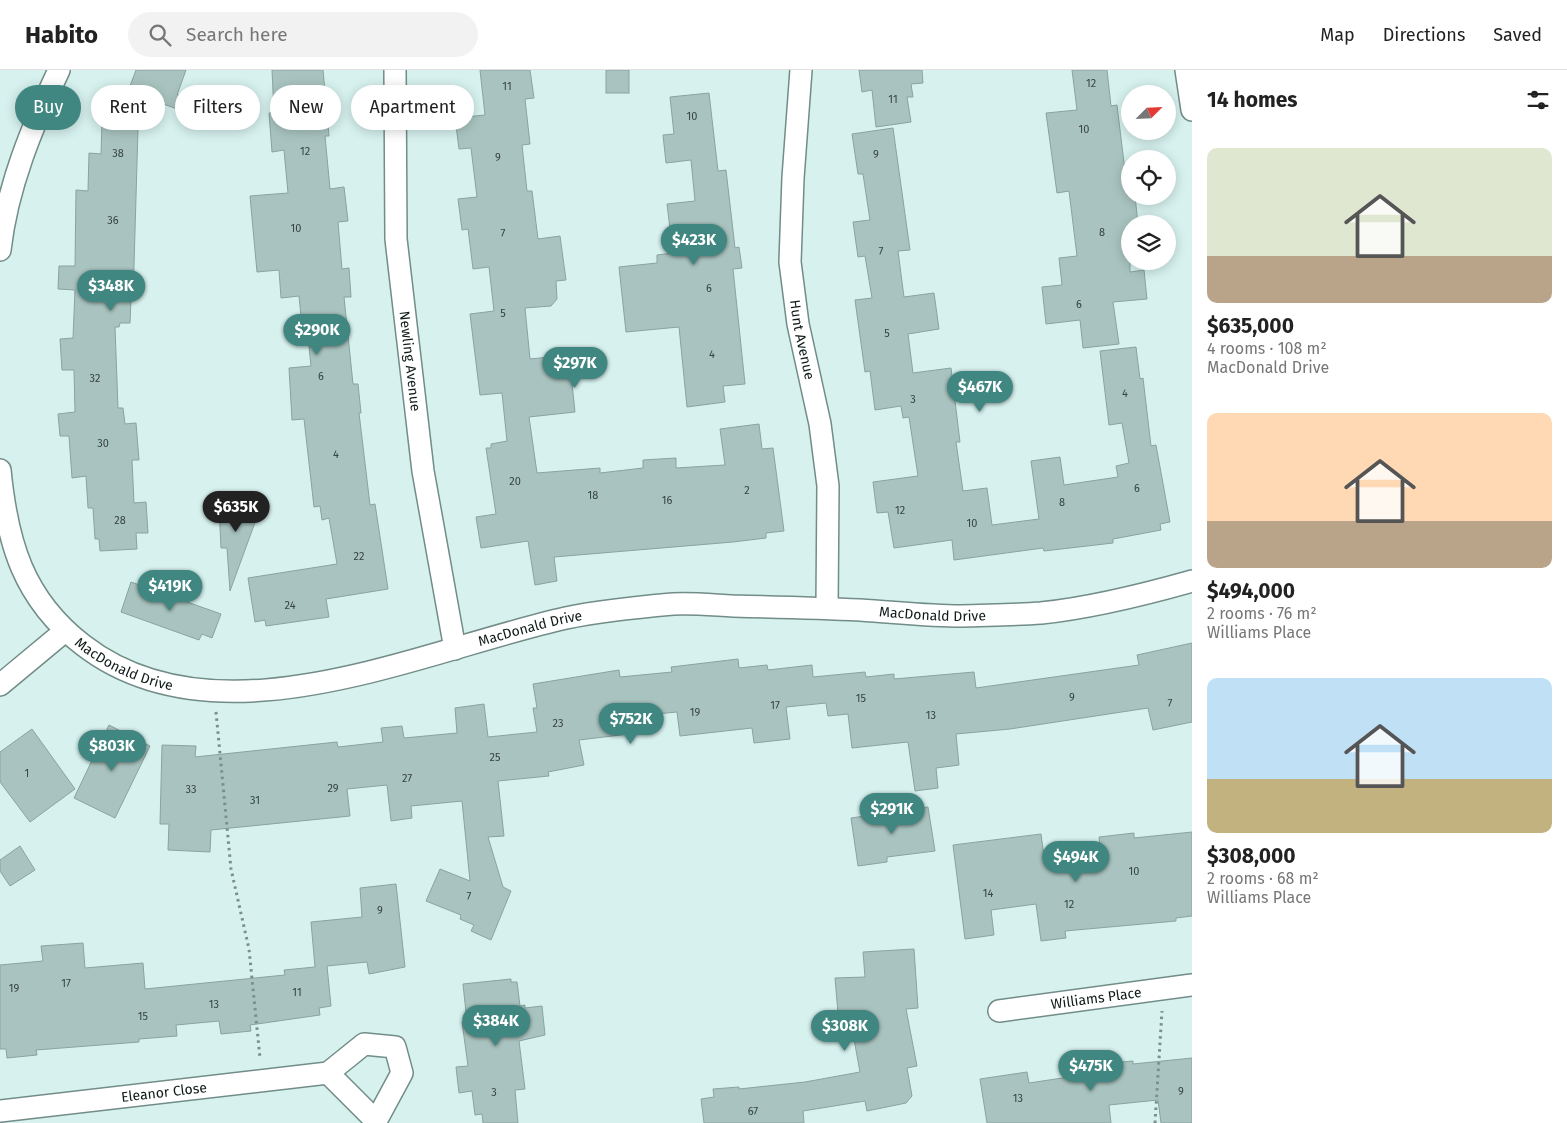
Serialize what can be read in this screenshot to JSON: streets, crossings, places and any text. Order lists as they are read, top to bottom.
{
  "streets": {
    "street": [
      "Hunt Avenue",
      "Newling Avenue",
      "MacDonald Drive",
      "Williams Place",
      "Eleanor Close"
    ]
  },
  "crossings": [
    ["Hunt Avenue", "MacDonald Drive"],
    ["Newling Avenue", "MacDonald Drive"]
  ],
  "house_numbers": [
    "12",
    "11",
    "11",
    "10",
    "10",
    "12",
    "38",
    "9",
    "9",
    "36",
    "10",
    "8",
    "7",
    "7",
    "6",
    "6",
    "5",
    "5",
    "4",
    "6",
    "32",
    "4",
    "3",
    "30",
    "4",
    "20",
    "6",
    "2",
    "18",
    "16",
    "8",
    "12",
    "28",
    "10",
    "22",
    "24",
    "9",
    "15",
    "7",
    "17",
    "19",
    "13",
    "23",
    "25",
    "1",
    "27",
    "29",
    "33",
    "31",
    "10",
    "14",
    "7",
    "12",
    "9",
    "17",
    "19",
    "11",
    "13",
    "15",
    "9",
    "3",
    "13",
    "67"
  ],
  "north": "top right",
  "page": {
    "header": "Habito",
    "search": "Search here",
    "nav": ["Map", "Directions", "Saved"],
    "heading": "14 homes",
    "chip": [
      "Buy",
      "Rent",
      "Filters",
      "New",
      "Apartment"
    ],
    "list": [
      {
        "name": "$635,000",
        "note": "4 rooms · 108 m² · MacDonald Drive"
      },
      {
        "name": "$494,000",
        "note": "2 rooms · 76 m² · Williams Place"
      },
      {
        "name": "$308,000",
        "note": "2 rooms · 68 m² · Williams Place"
      }
    ],
    "price": [
      "$423K",
      "$348K",
      "$290K",
      "$297K",
      "$467K",
      "$635K",
      "$419K",
      "$752K",
      "$803K",
      "$291K",
      "$494K",
      "$384K",
      "$308K",
      "$475K"
    ]
  }
}
